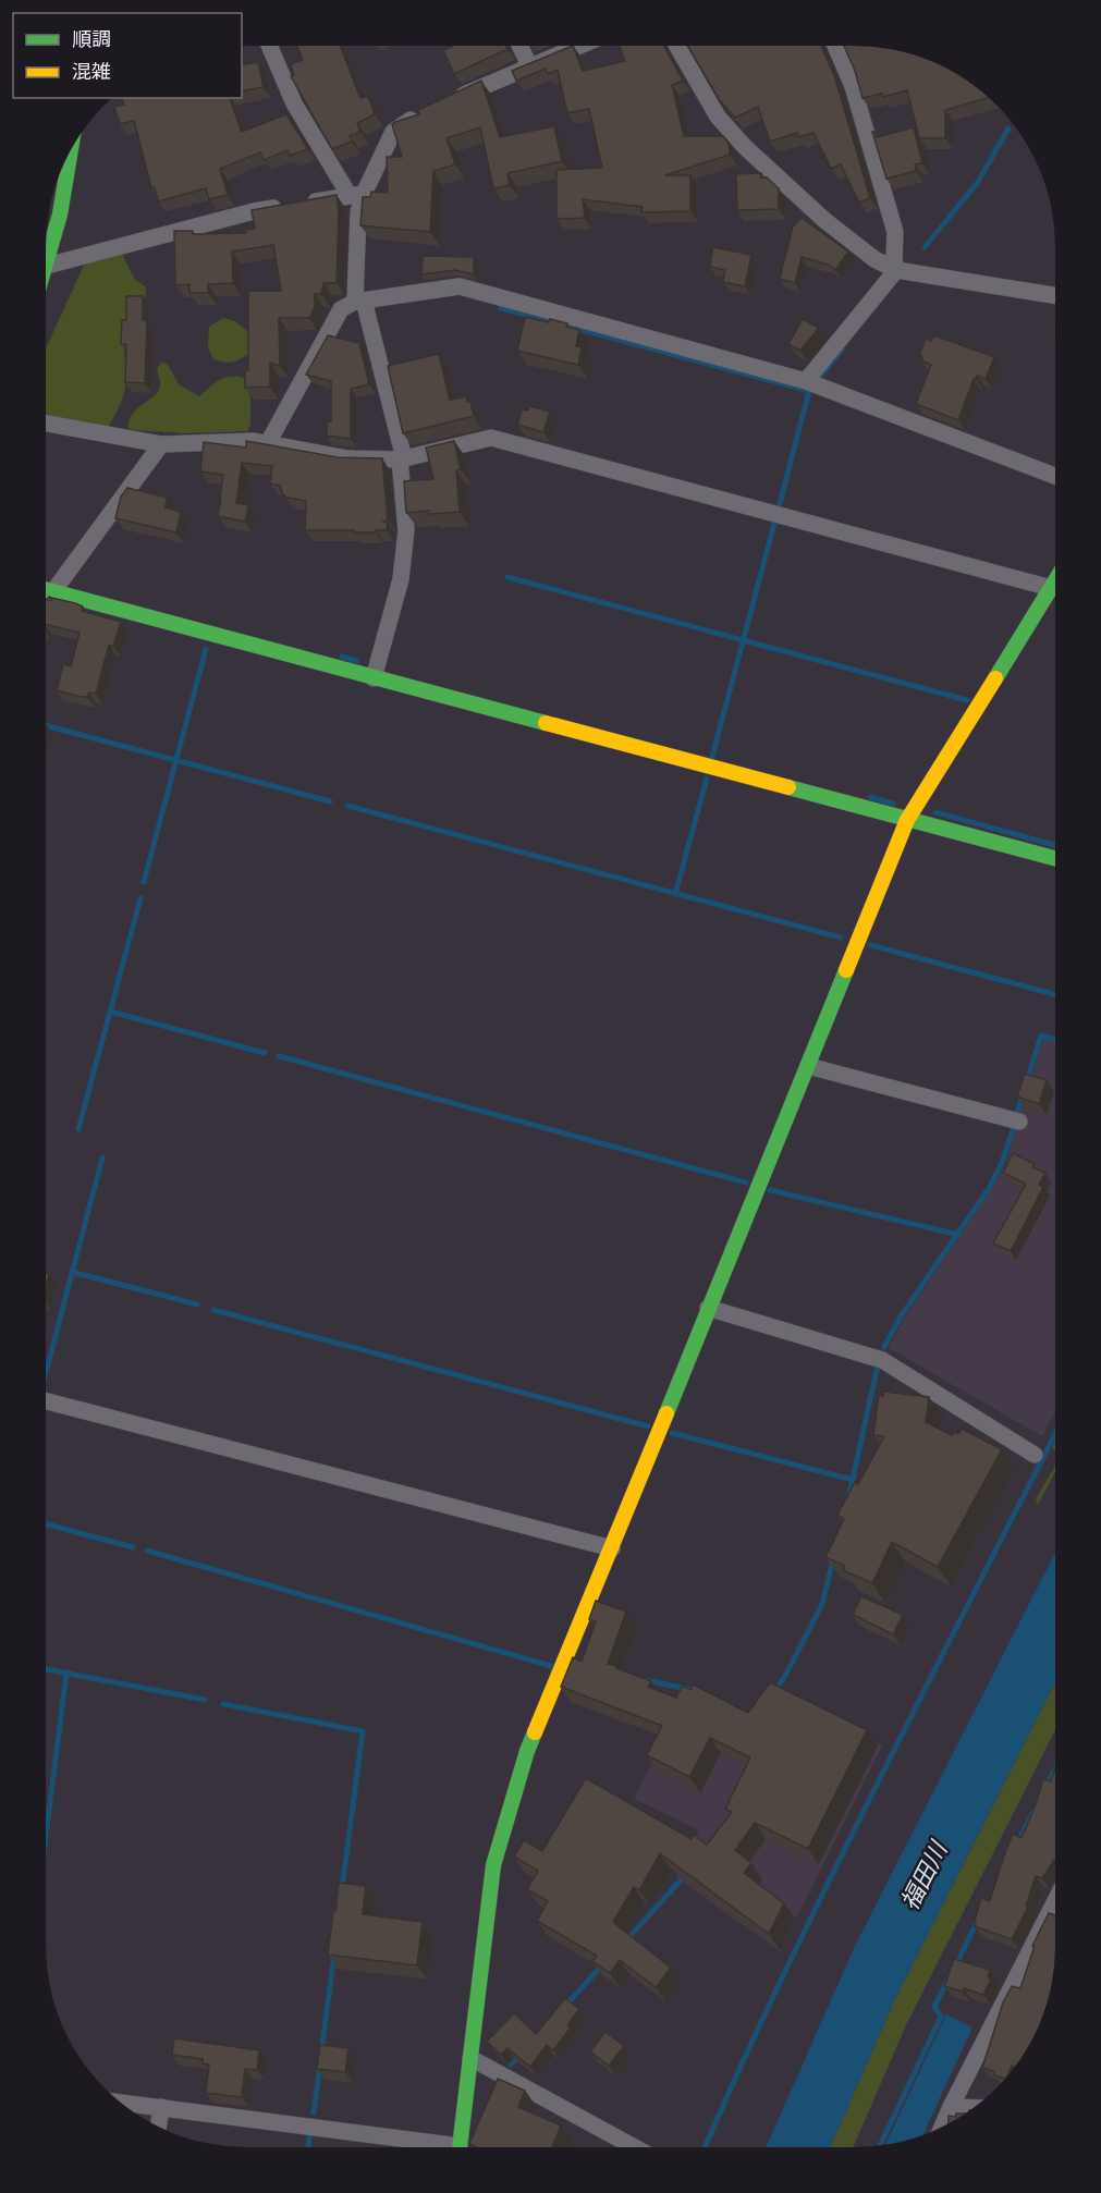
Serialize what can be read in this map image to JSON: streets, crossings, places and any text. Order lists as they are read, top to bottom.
{
  "water": ["福田川"],
  "legend": ["順調", "混雑"]
}
